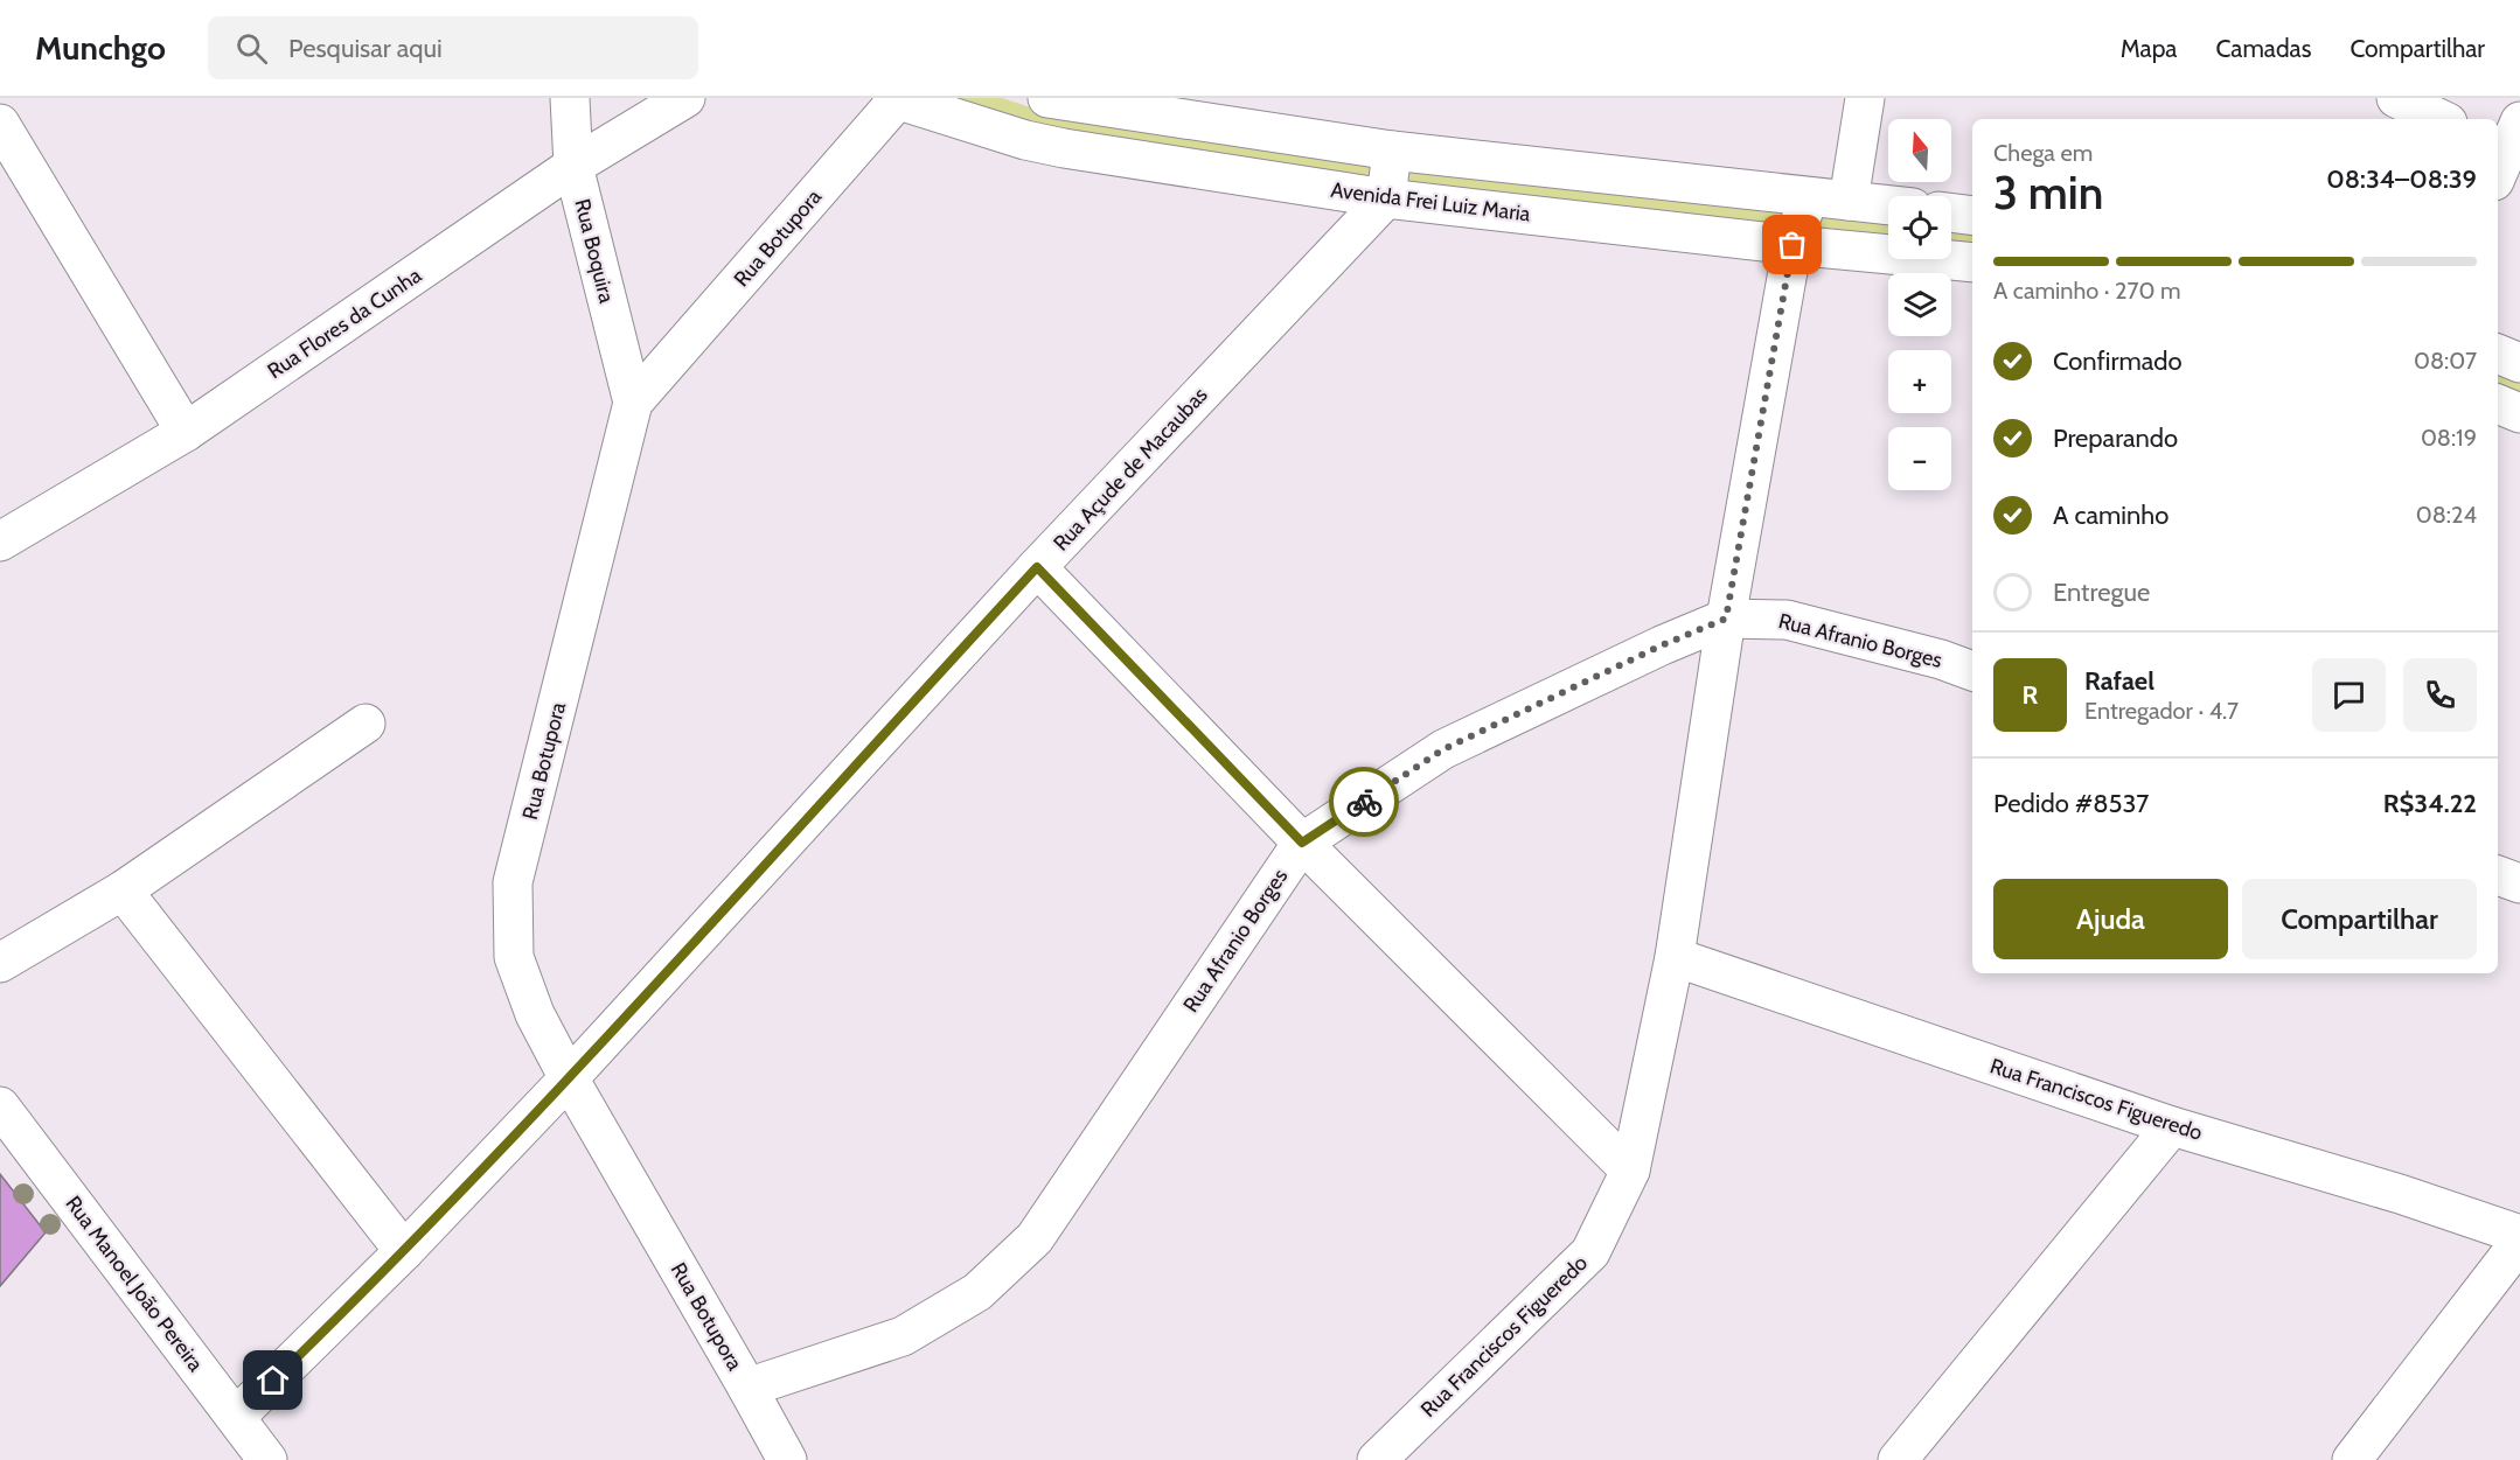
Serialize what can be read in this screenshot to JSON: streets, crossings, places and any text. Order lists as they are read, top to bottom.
{
  "streets": {
    "street": [
      "Avenida Frei Luiz Maria",
      "Rua Botupora",
      "Rua Boquira",
      "Rua Flores da Cunha",
      "Rua Açude de Macaubas",
      "Rua Afranio Borges",
      "Rua Franciscos Figueredo",
      "Rua Manoel João Pereira"
    ]
  },
  "crossings": [
    ["Avenida Frei Luiz Maria", "Rua Botupora"],
    ["Avenida Frei Luiz Maria", "Rua Açude de Macaubas"],
    ["Avenida Frei Luiz Maria", "Rua Franciscos Figueredo"],
    ["Rua Botupora", "Rua Boquira"],
    ["Rua Botupora", "Rua Açude de Macaubas"],
    ["Rua Botupora", "Rua Afranio Borges"],
    ["Rua Boquira", "Rua Flores da Cunha"],
    ["Rua Açude de Macaubas", "Rua Manoel João Pereira"],
    ["Rua Afranio Borges", "Rua Franciscos Figueredo"]
  ],
  "north": "top",
  "page": {
    "header": "Munchgo",
    "search": "Pesquisar aqui",
    "nav": ["Mapa", "Camadas", "Compartilhar"],
    "map_buttons": ["+", "−"],
    "heading": ["3 min", "Chega em", "08:34–08:39"],
    "panel": [
      "Rafael",
      "Entregador · 4.7",
      "Pedido #8537",
      "R$34.22"
    ],
    "bar": "A caminho · 270 m",
    "list": [
      ["Confirmado", "08:07"],
      ["Preparando", "08:19"],
      ["A caminho", "08:24"],
      "Entregue"
    ],
    "round": "R",
    "buttons": ["Ajuda", "Compartilhar"]
  }
}
